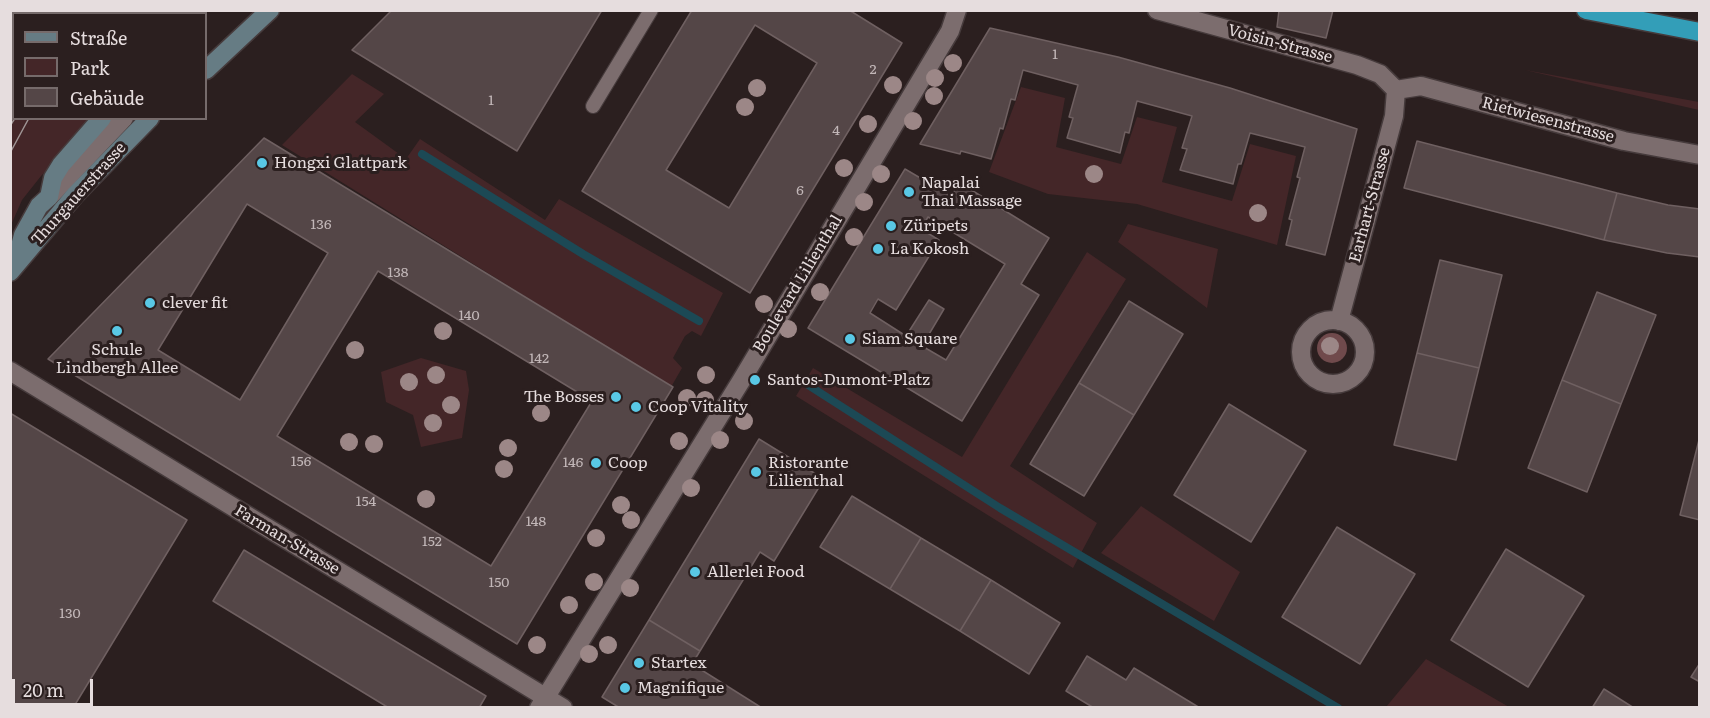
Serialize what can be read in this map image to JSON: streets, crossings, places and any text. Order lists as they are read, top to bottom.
{
  "streets": {
    "main road": ["Thurgauerstrasse"],
    "street": [
      "Voisin-Strasse",
      "Rietwiesenstrasse",
      "Earhart-Strasse",
      "Boulevard Lilienthal",
      "Farman-Strasse"
    ]
  },
  "crossings": [
    ["Voisin-Strasse", "Rietwiesenstrasse"],
    ["Voisin-Strasse", "Earhart-Strasse"],
    ["Rietwiesenstrasse", "Earhart-Strasse"],
    ["Boulevard Lilienthal", "Farman-Strasse"]
  ],
  "places": [
    "Hongxi Glattpark",
    "Napalai Thai Massage",
    "Züripets",
    "La Kokosh",
    "clever fit",
    "Schule Lindbergh Allee",
    "Siam Square",
    "Santos-Dumont-Platz",
    "The Bosses",
    "Coop Vitality",
    "Coop",
    "Ristorante Lilienthal",
    "Allerlei Food",
    "Startex",
    "Magnifique"
  ],
  "house_numbers": [
    "1",
    "2",
    "1",
    "4",
    "6",
    "136",
    "138",
    "140",
    "142",
    "156",
    "146",
    "154",
    "148",
    "152",
    "150",
    "130"
  ],
  "legend": ["Straße", "Park", "Gebäude"],
  "scale_bar": "20 m"
}
